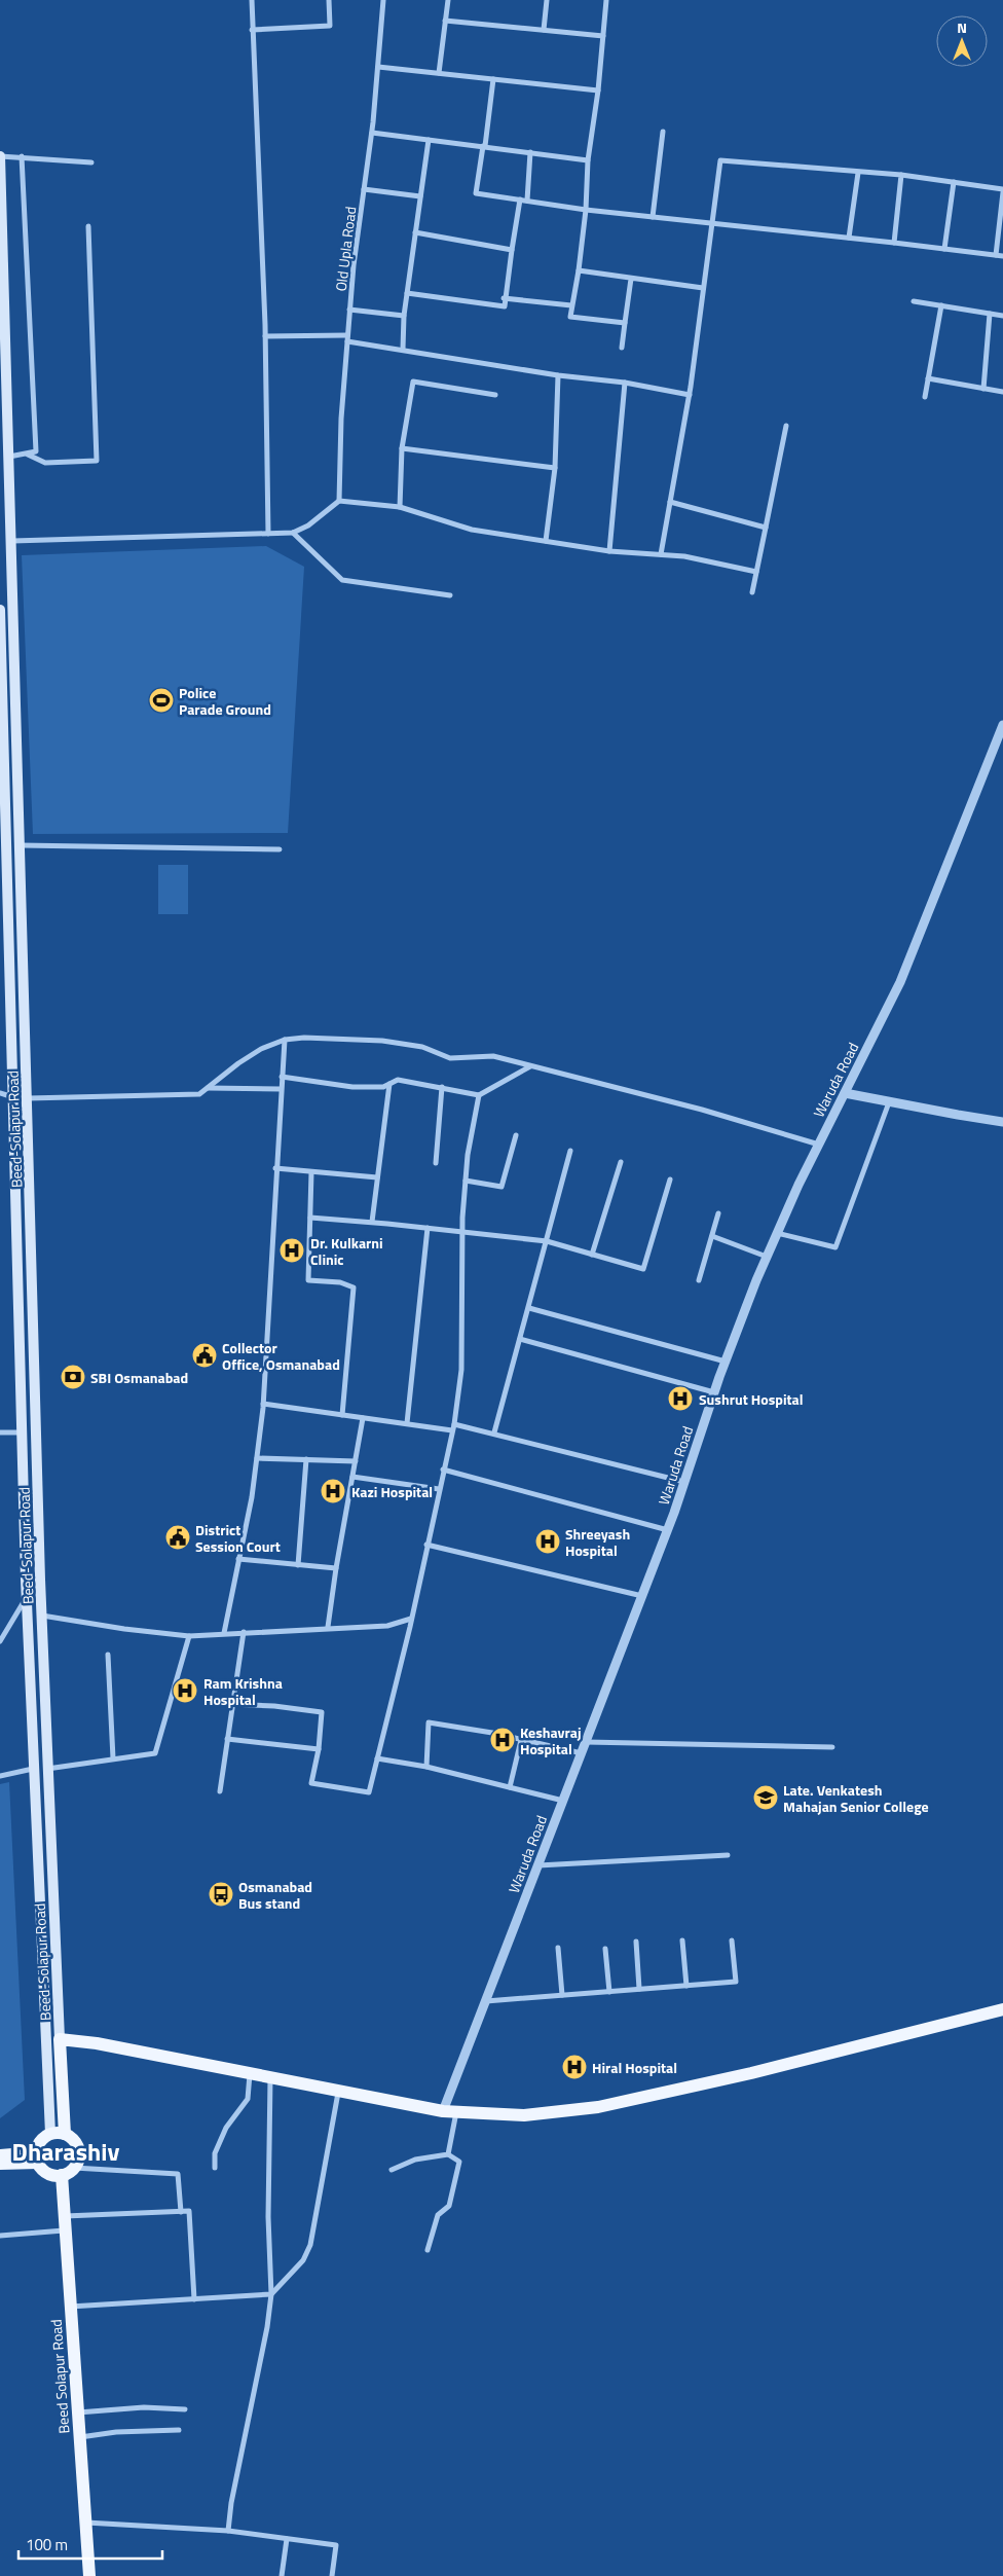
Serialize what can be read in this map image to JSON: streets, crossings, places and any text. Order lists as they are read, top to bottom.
{
  "streets": {
    "main road": ["Beed-Solapur Road", "Beed Solapur Road"],
    "street": ["Old Upla Road", "Waruda Road"]
  },
  "crossings": [
    ["Beed-Solapur Road", "Beed Solapur Road"]
  ],
  "districts": ["Dharashiv"],
  "places": {
    "sports": ["Police Parade Ground"],
    "hospital": [
      "Dr. Kulkarni Clinic",
      "Sushrut Hospital",
      "Kazi Hospital",
      "Shreeyash Hospital",
      "Ram Krishna Hospital",
      "Keshavraj Hospital",
      "Hiral Hospital"
    ],
    "public building": ["Collector Office, Osmanabad", "District Session Court"],
    "bank": ["SBI Osmanabad"],
    "school or university": ["Late. Venkatesh Mahajan Senior College"],
    "bus stop": ["Osmanabad Bus stand"]
  },
  "scale_bar": "100 m",
  "north": "top"
}
